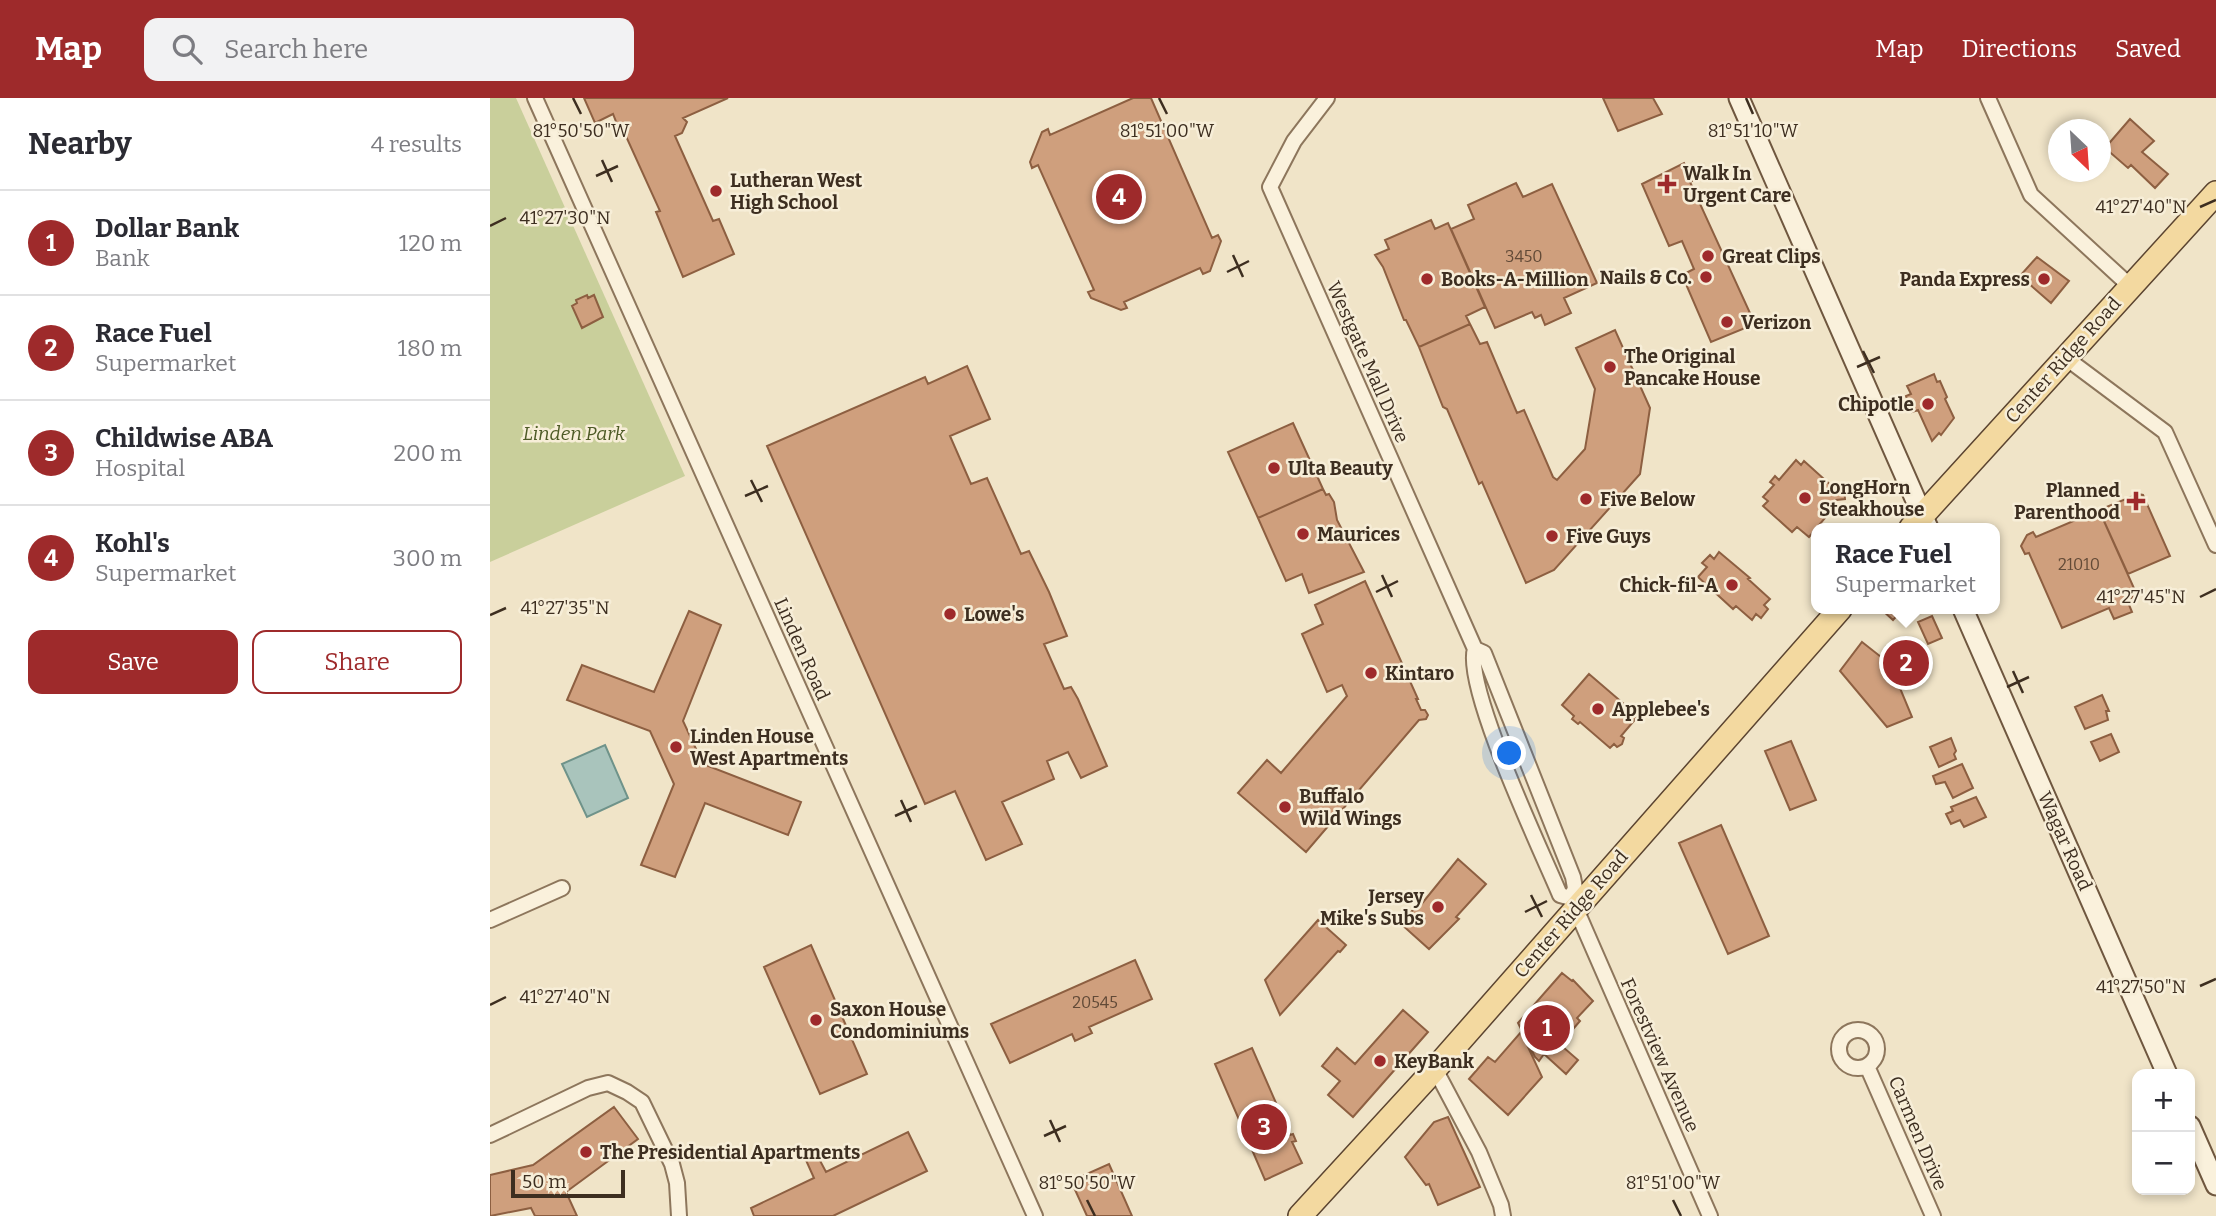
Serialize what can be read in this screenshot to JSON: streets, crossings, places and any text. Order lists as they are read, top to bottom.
{
  "streets": {
    "main road": ["Center Ridge Road", "Wagar Road"],
    "street": [
      "Westgate Mall Drive",
      "Linden Road",
      "Forestview Avenue",
      "Carmen Drive"
    ]
  },
  "crossings": [
    ["Center Ridge Road", "Westgate Mall Drive"],
    ["Center Ridge Road", "Forestview Avenue"],
    ["Westgate Mall Drive", "Forestview Avenue"]
  ],
  "parks": ["Linden Park"],
  "places": {
    "health": ["Walk In Urgent Care", "Planned Parenthood"],
    "other": [
      "Lutheran West High School",
      "Great Clips",
      "Nails & Co.",
      "Books-A-Million",
      "Panda Express",
      "Verizon",
      "The Original Pancake House",
      "Chipotle",
      "Ulta Beauty",
      "LongHorn Steakhouse",
      "Five Below",
      "Maurices",
      "Five Guys",
      "Chick-fil-A",
      "Lowe's",
      "Kintaro",
      "Applebee's",
      "Linden House West Apartments",
      "Buffalo Wild Wings",
      "Jersey Mike's Subs",
      "Saxon House Condominiums",
      "KeyBank",
      "The Presidential Apartments"
    ]
  },
  "house_numbers": ["3450", "21010", "20545"],
  "scale_bar": "50 m",
  "north": "bottom right",
  "page": {
    "header": "Map",
    "search": "Search here",
    "nav": ["Map", "Directions", "Saved"],
    "heading": ["Nearby", "4 results"],
    "pins": [
      "4",
      "2",
      "1",
      "3"
    ],
    "list": [
      {
        "mark": "1",
        "name": "Dollar Bank",
        "note": "Bank",
        "value": "120 m"
      },
      {
        "mark": "2",
        "name": "Race Fuel",
        "note": "Supermarket",
        "value": "180 m"
      },
      {
        "mark": "3",
        "name": "Childwise ABA",
        "note": "Hospital",
        "value": "200 m"
      },
      {
        "mark": "4",
        "name": "Kohl's",
        "note": "Supermarket",
        "value": "300 m"
      }
    ],
    "popup": ["Race Fuel", "Supermarket"],
    "buttons": ["Save", "Share"],
    "map_buttons": ["+", "−"],
    "scale": "50 m"
  },
  "coordinates": [
    "81°50'50\"W",
    "81°51'00\"W",
    "81°51'10\"W",
    "41°27'40\"N",
    "41°27'30\"N",
    "41°27'45\"N",
    "41°27'35\"N",
    "41°27'50\"N"
  ]
}
